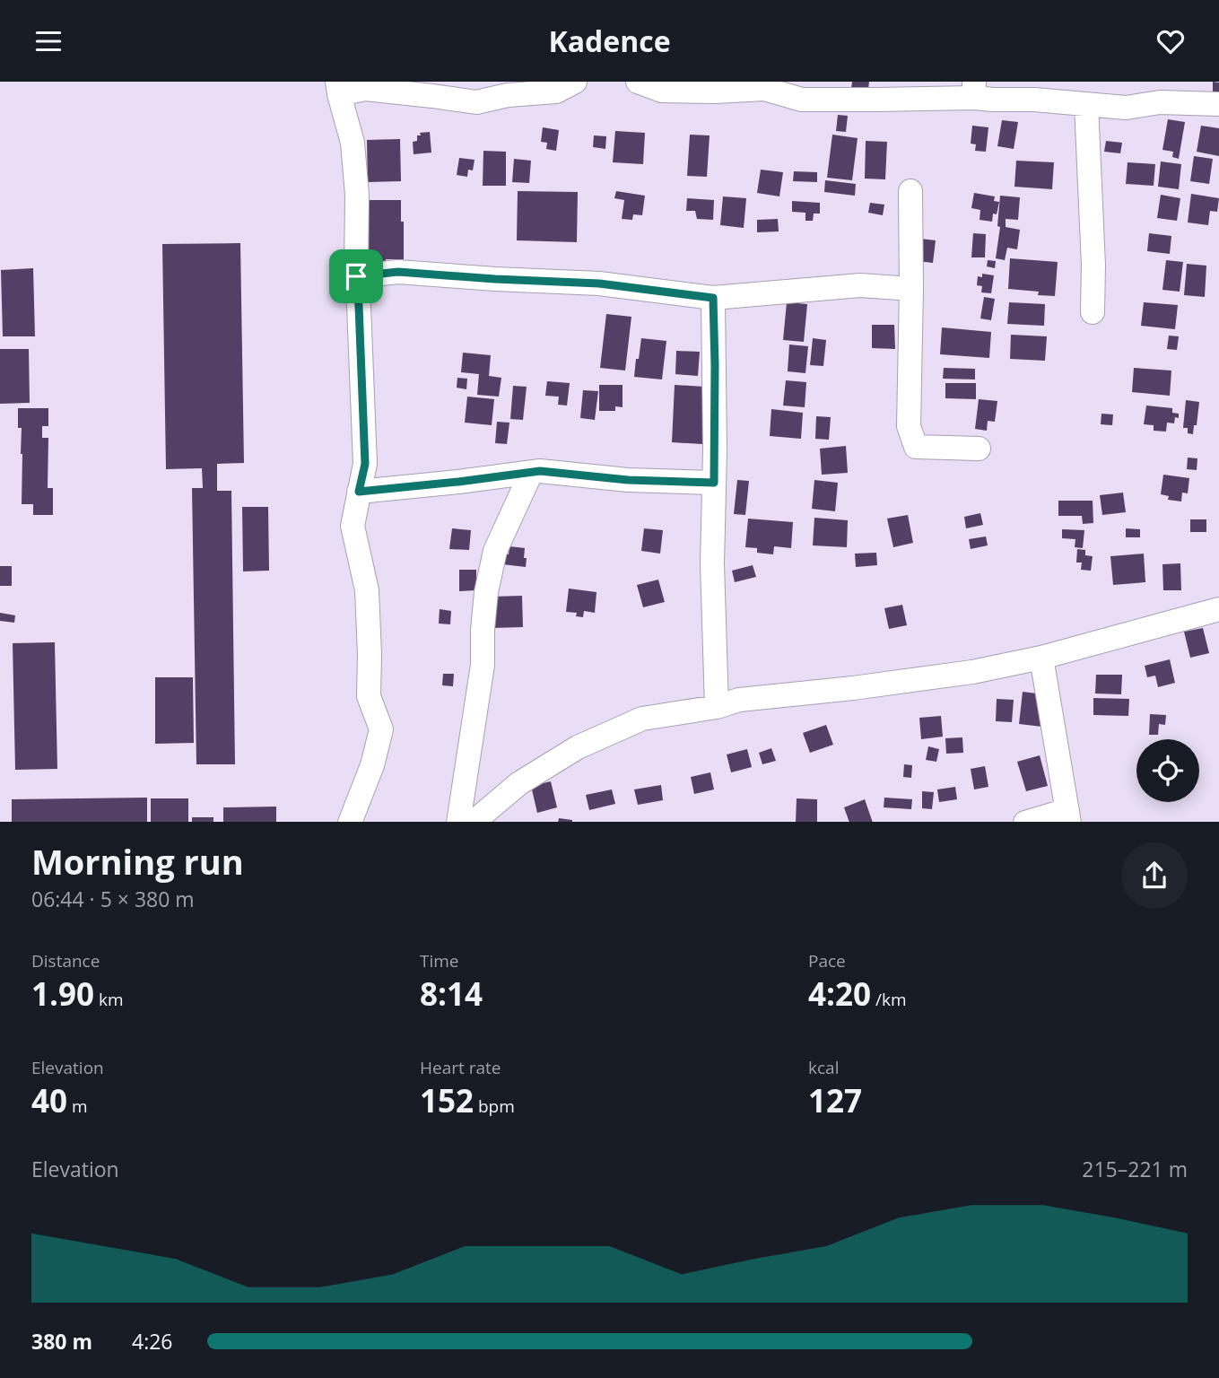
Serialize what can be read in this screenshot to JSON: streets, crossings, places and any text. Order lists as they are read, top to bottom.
{
  "page": {
    "header": "Kadence",
    "heading": ["Morning run", "06:44 · 5 × 380 m"],
    "stats": [
      ["Distance", "1.90 km"],
      ["Time", "8:14"],
      ["Pace", "4:20 /km"],
      ["Elevation", "40 m"],
      ["Heart rate", "152 bpm"],
      ["kcal", "127"]
    ],
    "chart": ["Elevation", "215–221 m"],
    "list": [
      {
        "name": "380 m",
        "note": "4:26"
      }
    ]
  }
}
